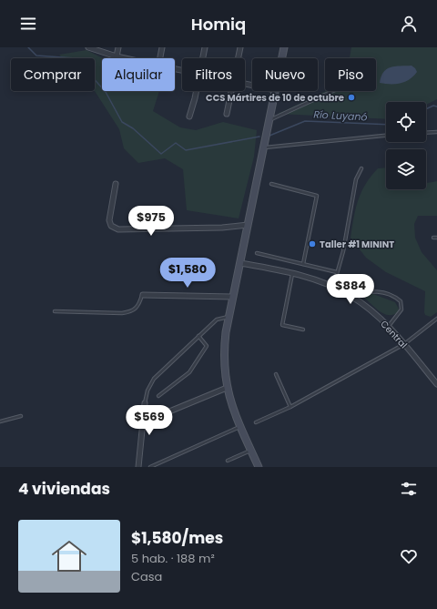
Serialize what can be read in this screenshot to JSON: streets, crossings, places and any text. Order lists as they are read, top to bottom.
{
  "streets": {
    "street": ["Central"]
  },
  "water": ["Río Luyanó"],
  "places": ["CCS Mártires de 10 de octubre", "Taller #1 MININT"],
  "page": {
    "header": "Homiq",
    "chip": [
      "Comprar",
      "Alquilar",
      "Filtros",
      "Nuevo",
      "Piso"
    ],
    "price": [
      "$975",
      "$1,580",
      "$884",
      "$569"
    ],
    "heading": "4 viviendas",
    "list": [
      {
        "name": "$1,580/mes",
        "note": "5 hab. · 188 m² · Casa"
      }
    ]
  }
}
